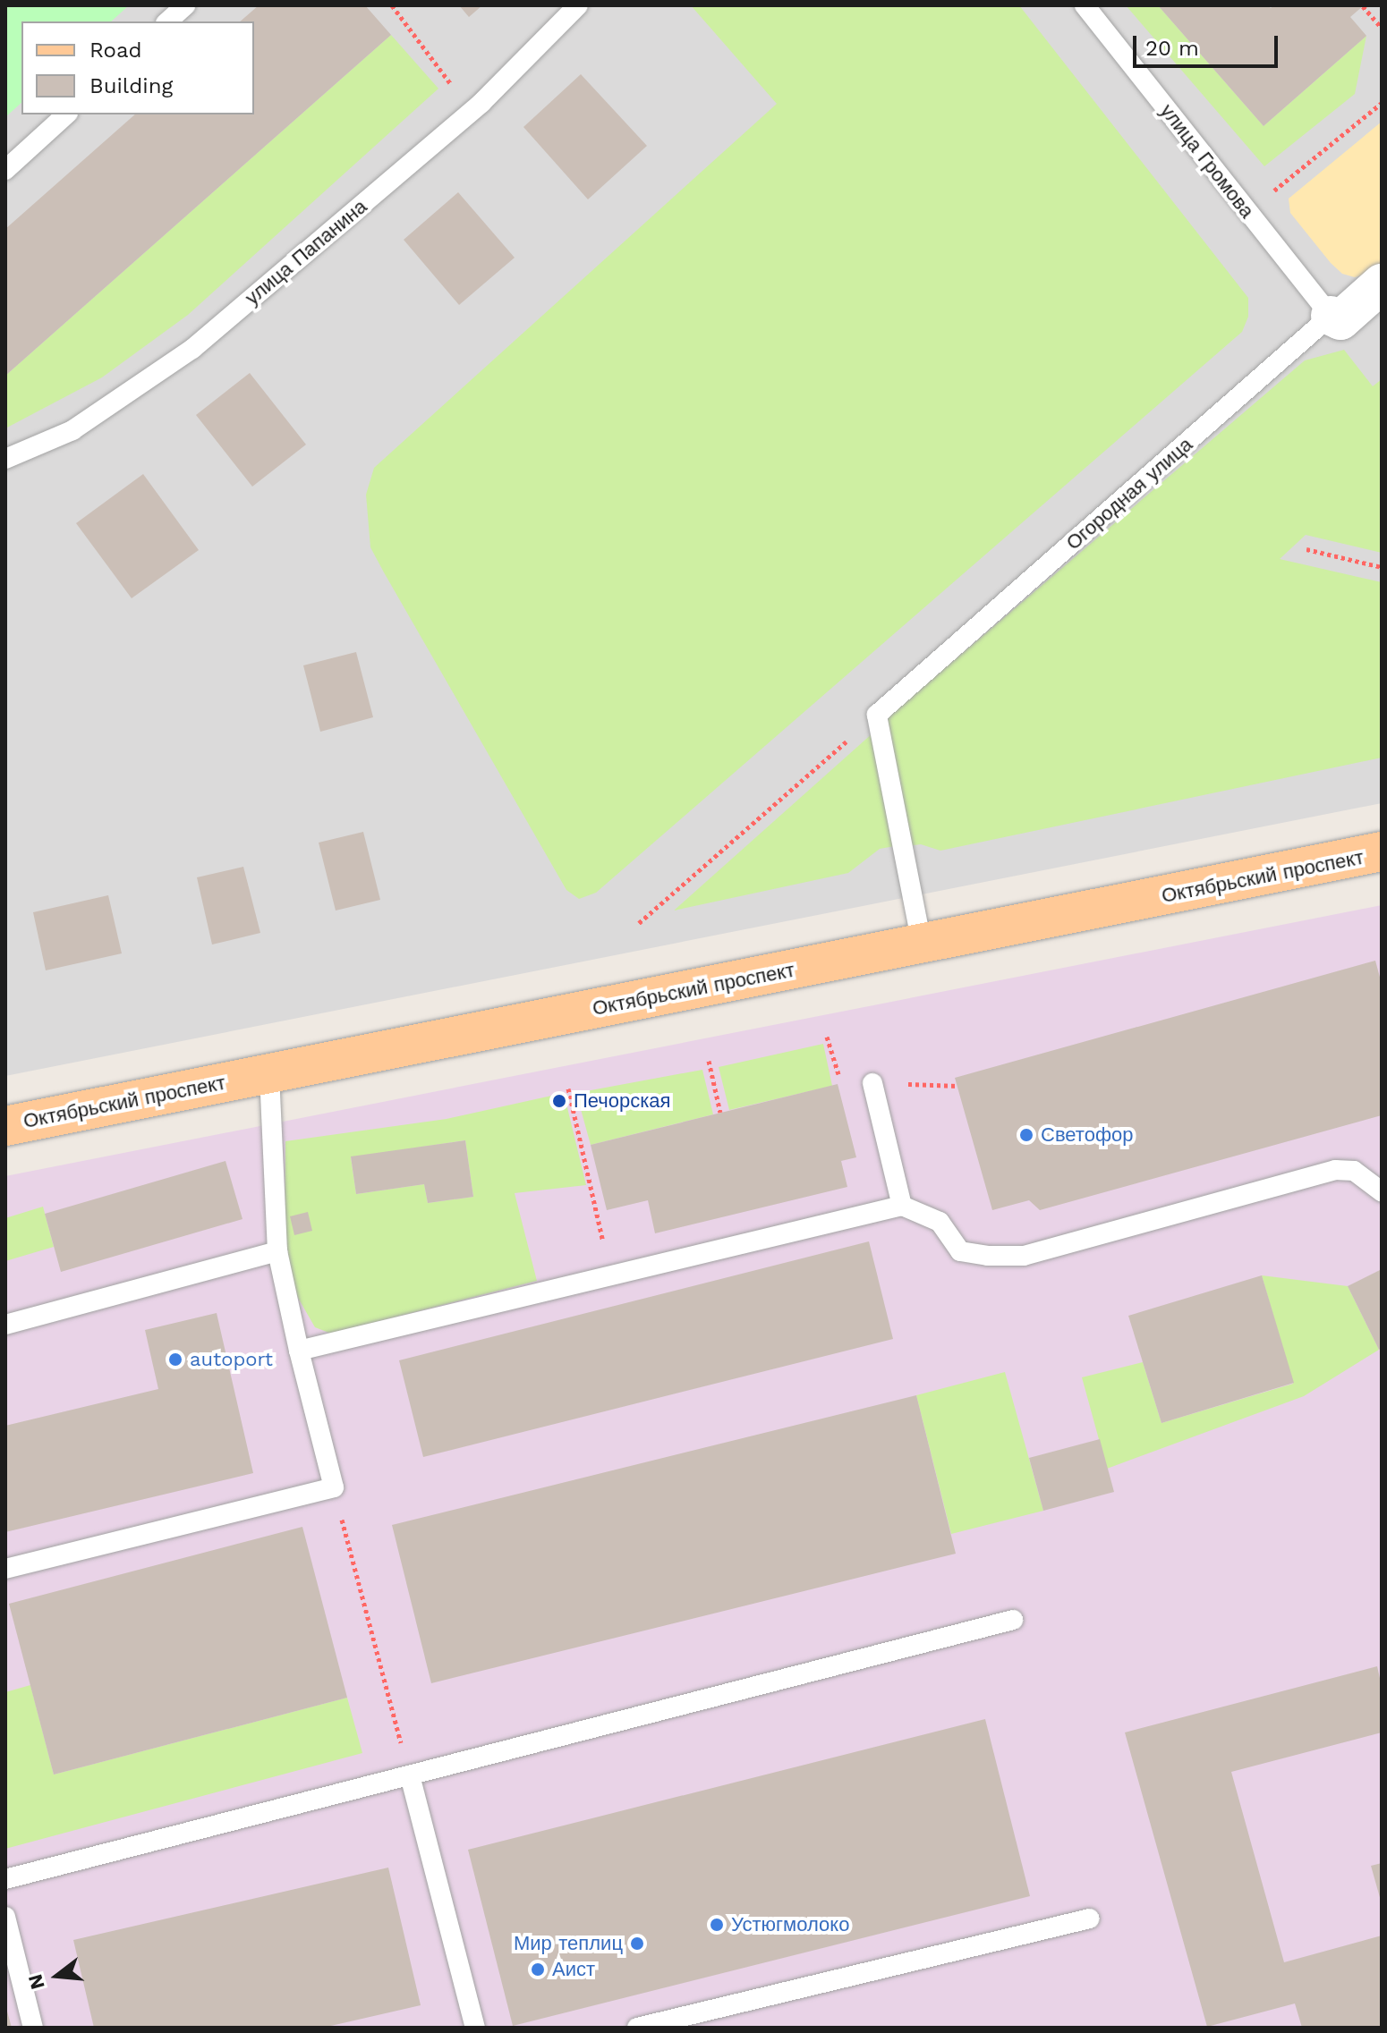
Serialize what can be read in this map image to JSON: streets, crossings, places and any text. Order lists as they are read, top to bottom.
{
  "streets": {
    "main road": ["Октябрьский проспект"],
    "street": ["Огородная улица"],
    "lane": ["улица Громова", "улица Папанина"]
  },
  "crossings": [
    ["улица Громова", "Огородная улица"]
  ],
  "places": [
    "Печорская",
    "Светофор",
    "autoport",
    "Устюгмолоко",
    "Мир теплиц",
    "Аист"
  ],
  "legend": ["Road", "Building"],
  "scale_bar": "20 m",
  "north": "left"
}
